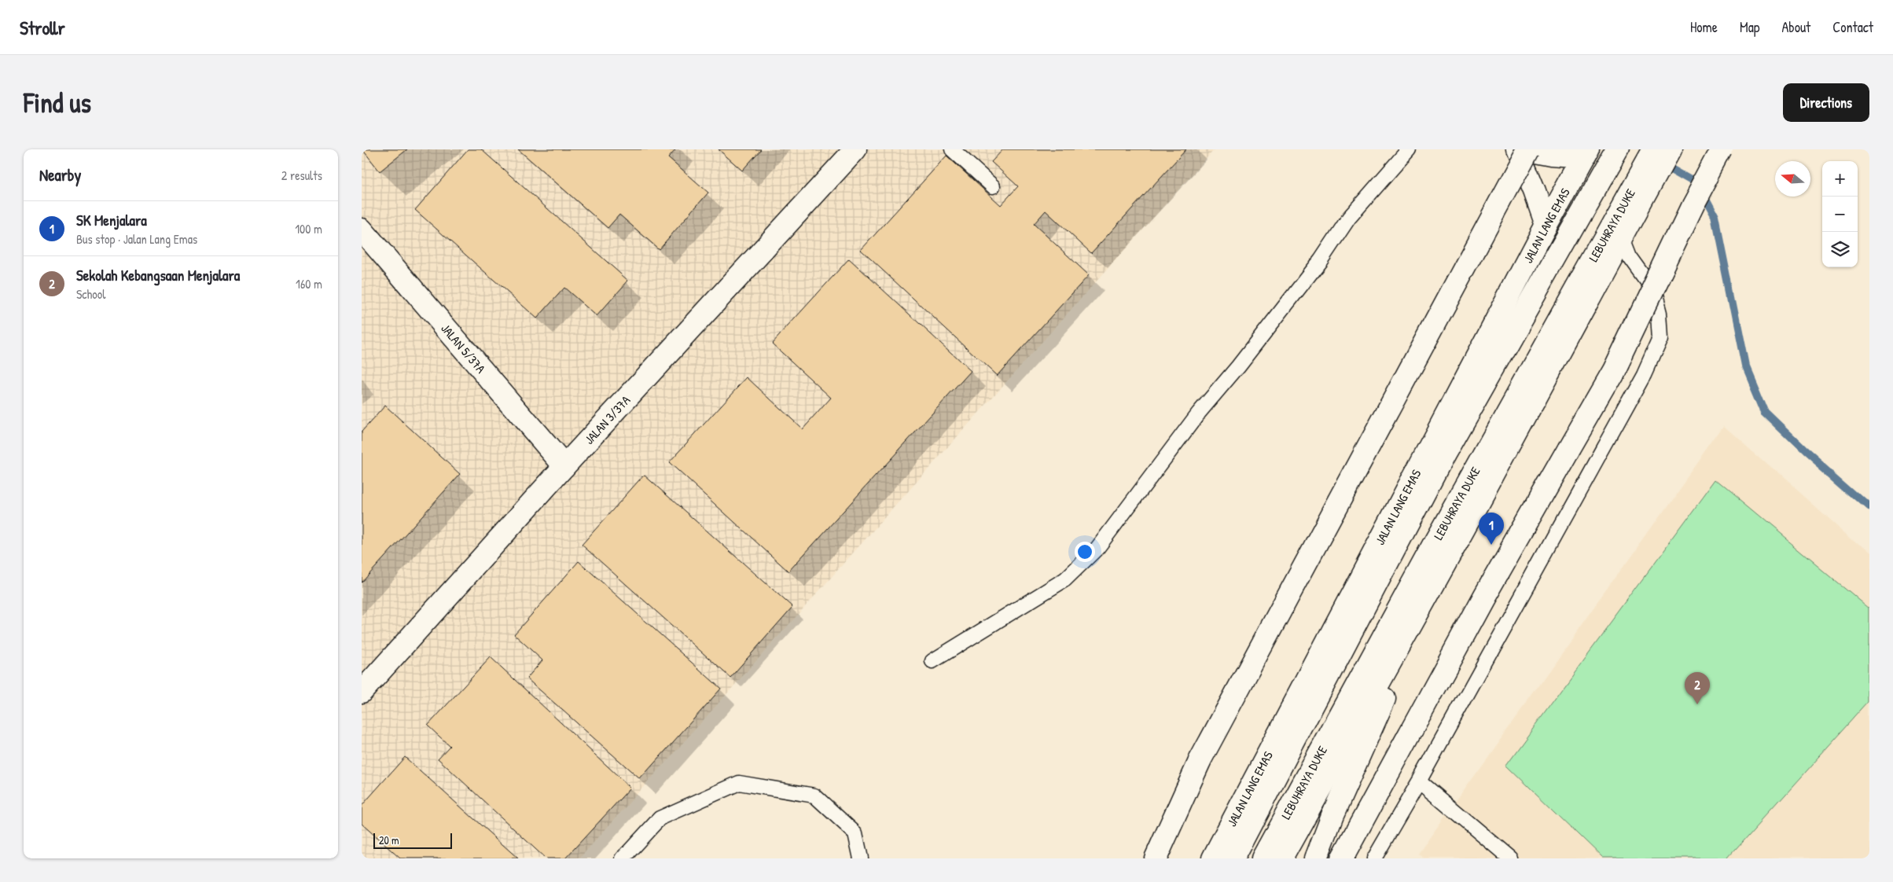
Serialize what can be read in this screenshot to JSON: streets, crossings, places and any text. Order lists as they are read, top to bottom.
{
  "streets": {
    "main road": [
      "LEBUHRAYA DUKE",
      "JALAN LANG EMAS",
      "JALAN 5/37A",
      "JALAN 3/37A"
    ]
  },
  "crossings": [
    ["JALAN 5/37A", "JALAN 3/37A"]
  ],
  "scale_bar": "20 m",
  "north": "left",
  "page": {
    "header": "Strollr",
    "nav": [
      "Home",
      "Map",
      "About",
      "Contact"
    ],
    "buttons": "Directions",
    "title": "Find us",
    "heading": ["Nearby", "2 results"],
    "map_buttons": ["+", "−"],
    "list": [
      {
        "mark": "1",
        "name": "SK Menjalara",
        "note": "Bus stop · Jalan Lang Emas",
        "value": "100 m"
      },
      {
        "mark": "2",
        "name": "Sekolah Kebangsaan Menjalara",
        "note": "School",
        "value": "160 m"
      }
    ],
    "pins": ["1", "2"],
    "scale": "20 m"
  }
}
